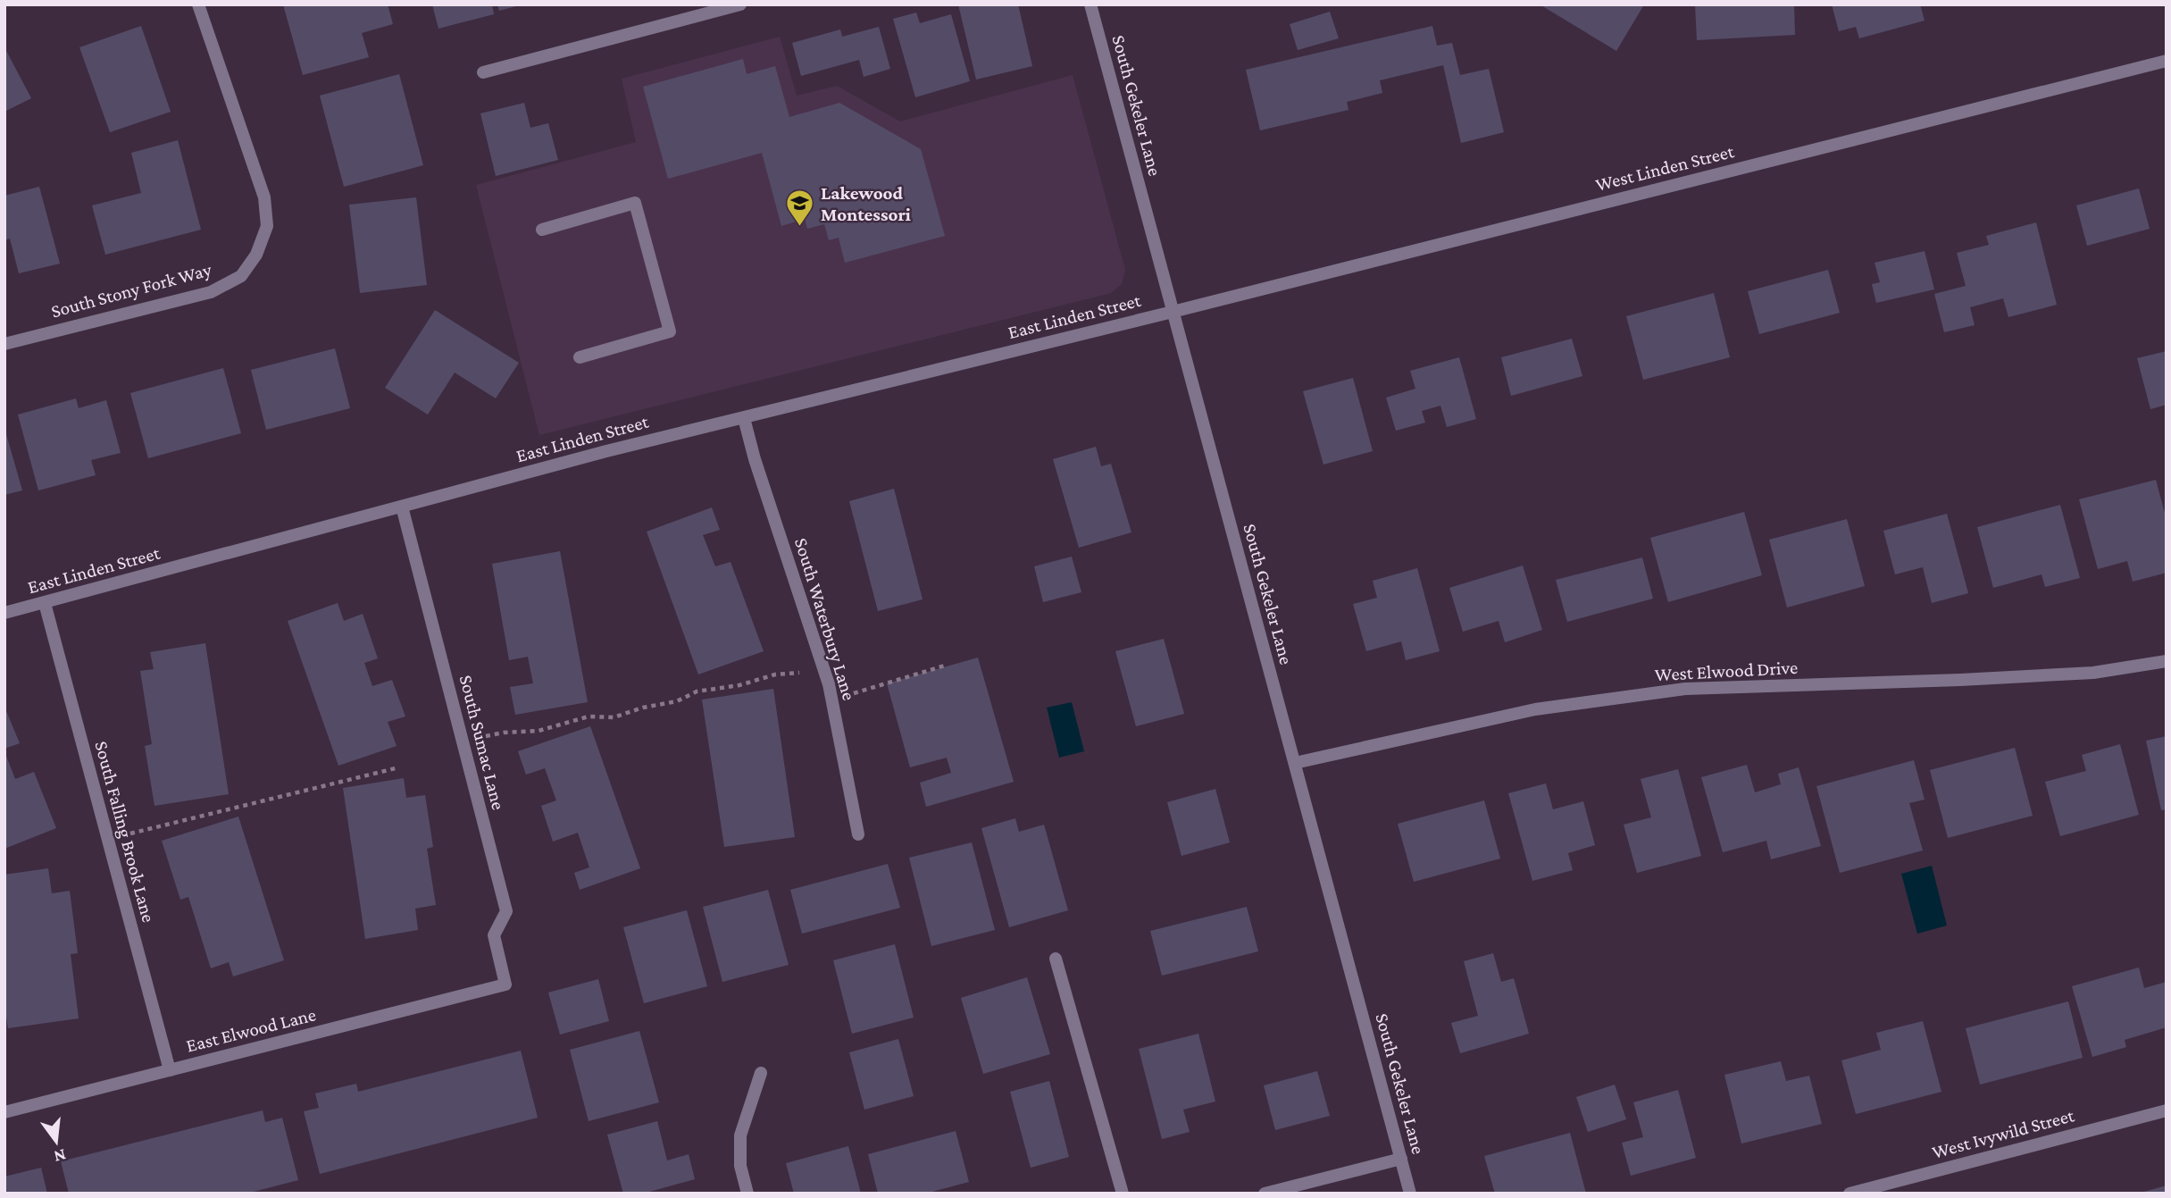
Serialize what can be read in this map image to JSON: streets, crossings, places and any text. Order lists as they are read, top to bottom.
{
  "streets": {
    "street": [
      "South Gekeler Lane",
      "West Linden Street",
      "South Stony Fork Way",
      "East Linden Street",
      "South Waterbury Lane",
      "West Elwood Drive",
      "South Sumac Lane",
      "South Falling Brook Lane",
      "East Elwood Lane",
      "West Ivywild Street"
    ]
  },
  "crossings": [
    ["South Gekeler Lane", "West Linden Street"],
    ["South Gekeler Lane", "East Linden Street"],
    ["South Gekeler Lane", "West Elwood Drive"],
    ["West Linden Street", "East Linden Street"],
    ["East Linden Street", "South Waterbury Lane"],
    ["East Linden Street", "South Sumac Lane"],
    ["East Linden Street", "South Falling Brook Lane"],
    ["South Sumac Lane", "East Elwood Lane"],
    ["South Falling Brook Lane", "East Elwood Lane"]
  ],
  "places": {
    "school or university": ["Lakewood Montessori"]
  },
  "north": "bottom"
}
